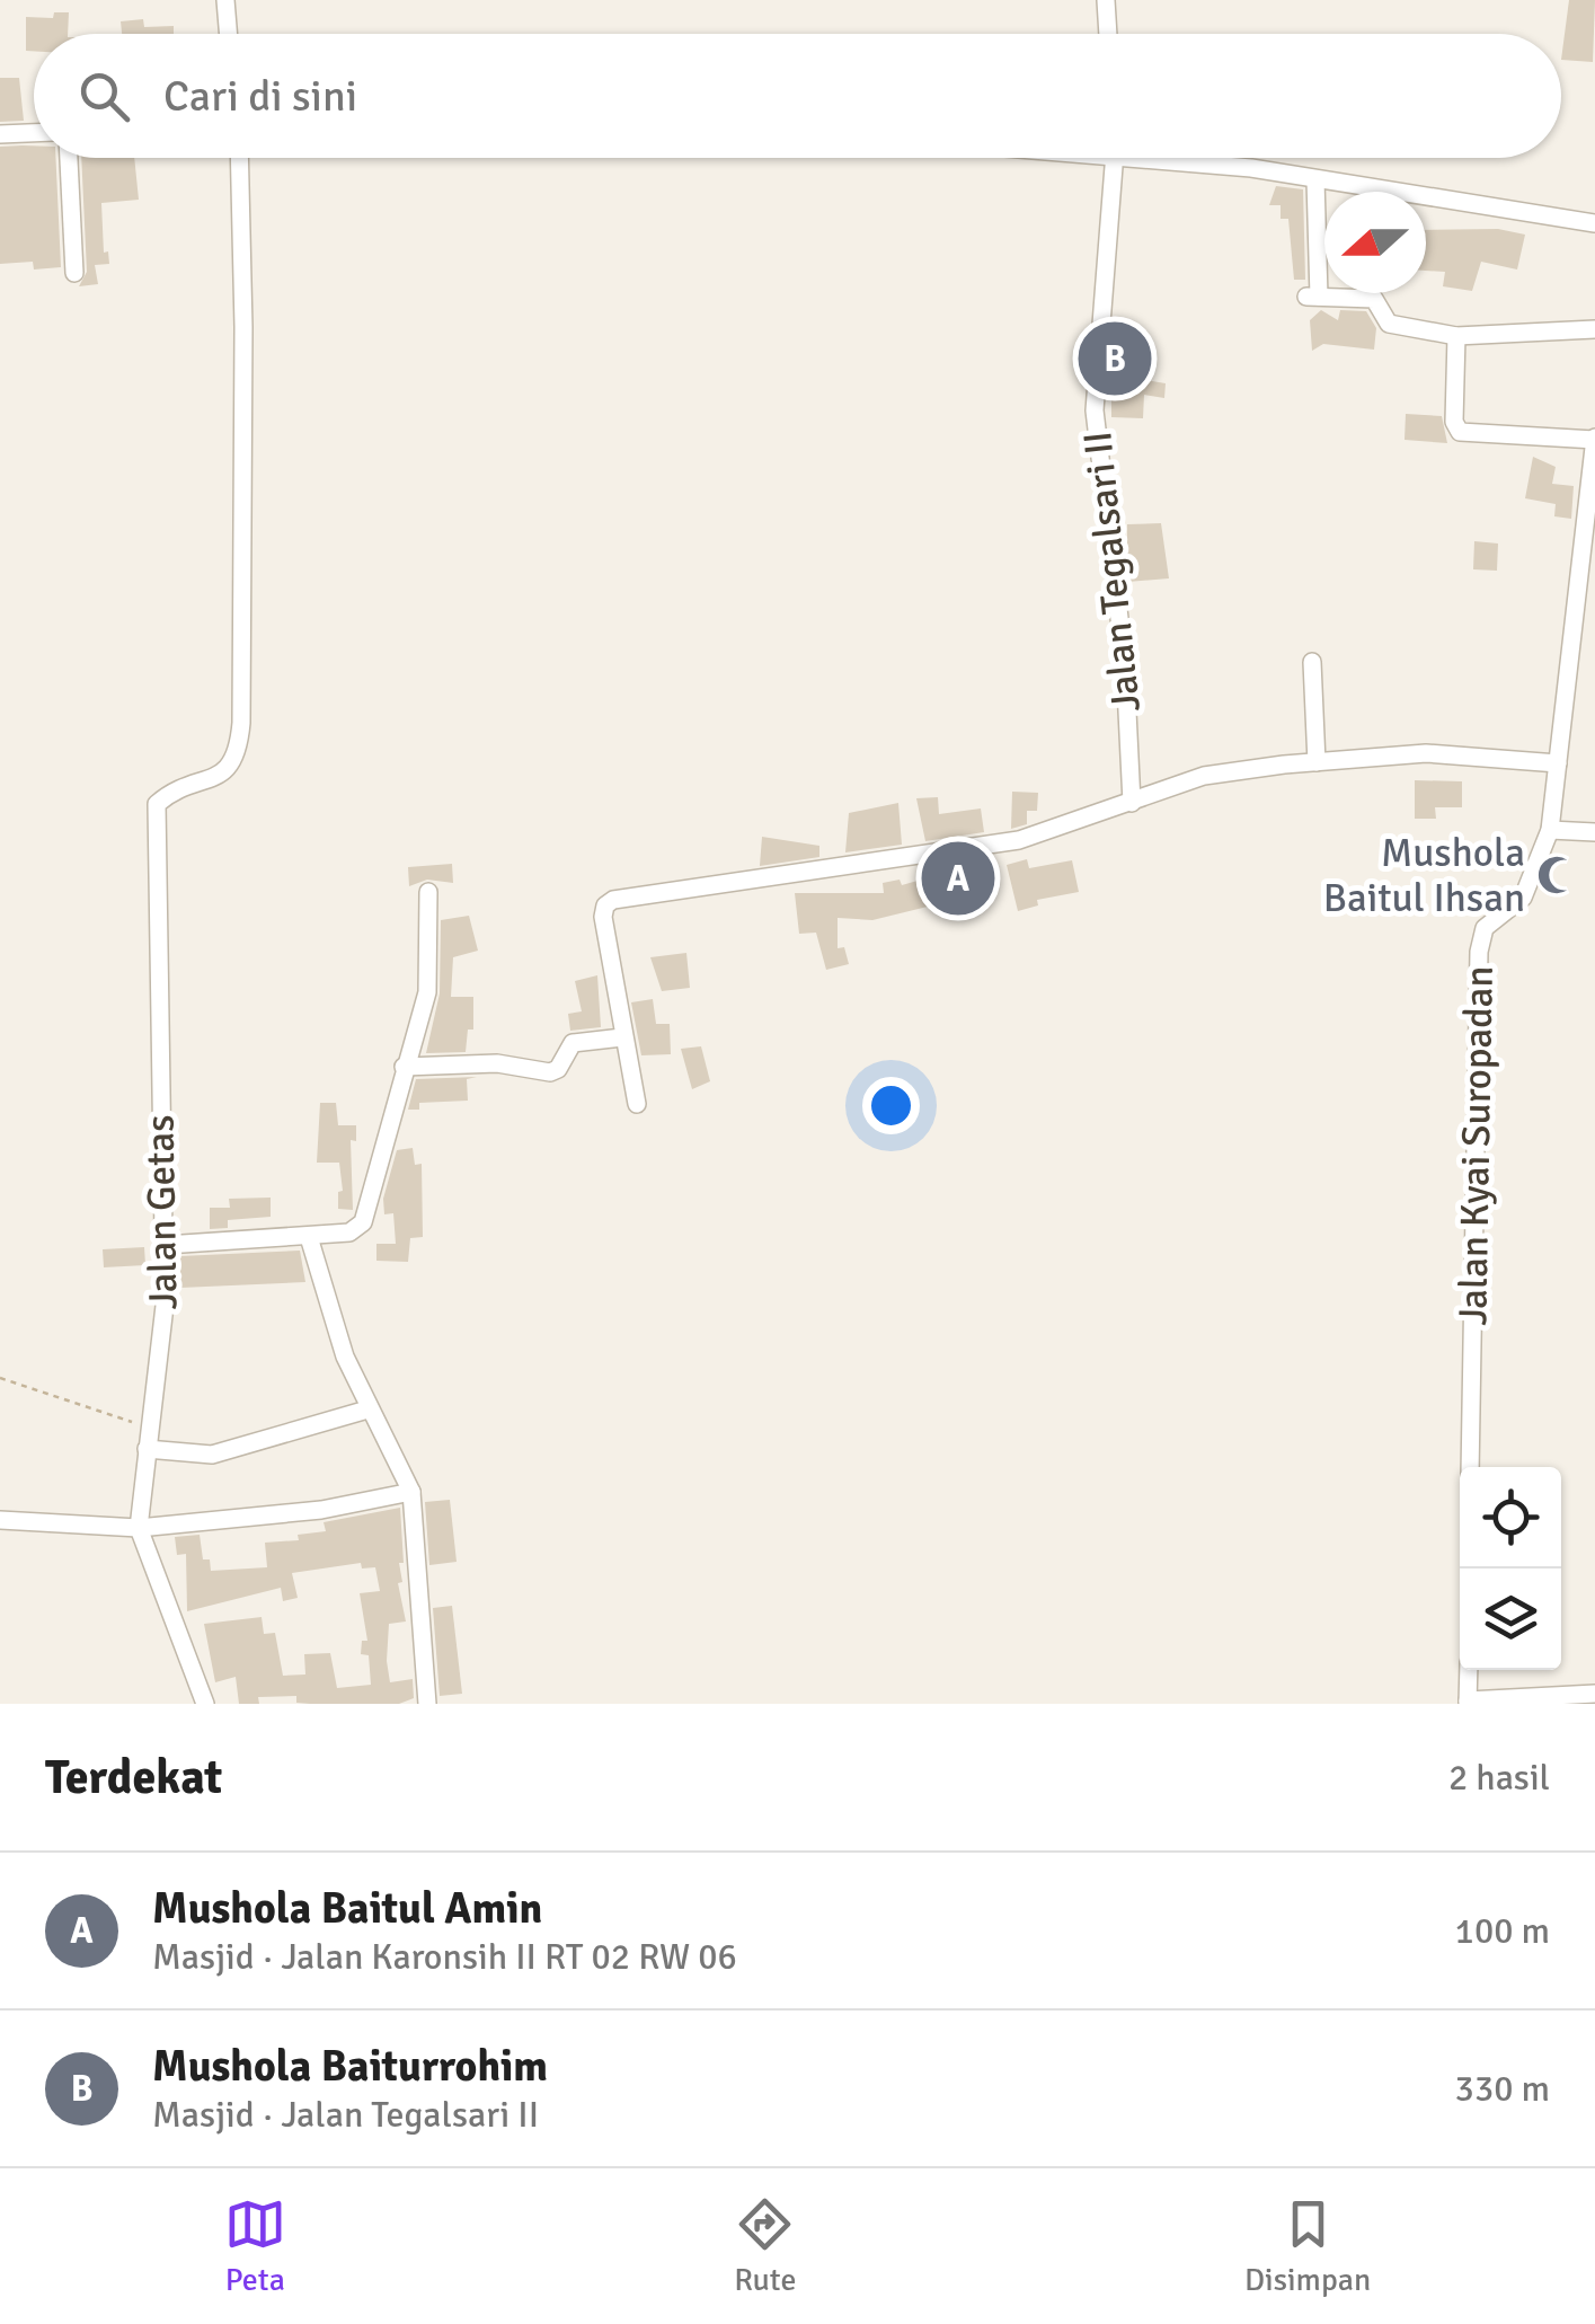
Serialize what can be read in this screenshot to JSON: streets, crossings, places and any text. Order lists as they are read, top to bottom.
{
  "streets": {
    "street": ["Jalan Tegalsari II", "Jalan Kyai Suropadan", "Jalan Getas"]
  },
  "places": {
    "mosque": ["Mushola Baitul Ihsan"]
  },
  "north": "left",
  "page": {
    "search": "Cari di sini",
    "pins": ["B", "A"],
    "heading": ["Terdekat", "2 hasil"],
    "list": [
      {
        "mark": "A",
        "name": "Mushola Baitul Amin",
        "note": "Masjid · Jalan Karonsih II RT 02 RW 06",
        "value": "100 m"
      },
      {
        "mark": "B",
        "name": "Mushola Baiturrohim",
        "note": "Masjid · Jalan Tegalsari II",
        "value": "330 m"
      }
    ],
    "nav": ["Peta", "Rute", "Disimpan"]
  }
}
